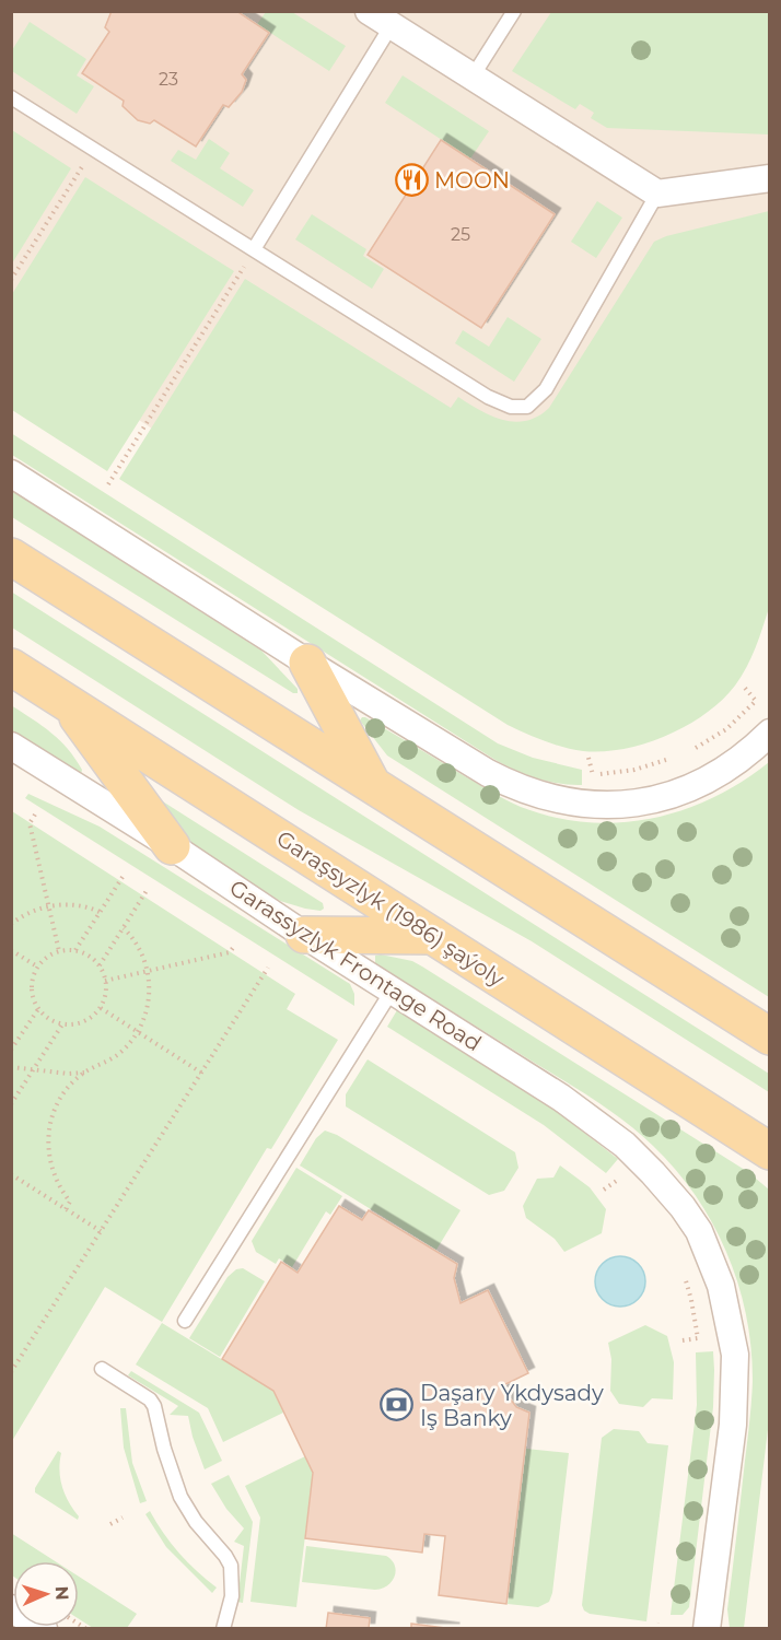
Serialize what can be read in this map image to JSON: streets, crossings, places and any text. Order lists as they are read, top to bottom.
{
  "streets": {
    "main road": ["Garaşsyzlyk (1986) şaýoly"],
    "street": ["Garassyzlyk Frontage Road"]
  },
  "places": {
    "restaurant": ["MOON"],
    "bank": ["Daşary Ykdysady Iş Banky"]
  },
  "house_numbers": ["23", "25"],
  "north": "right"
}
